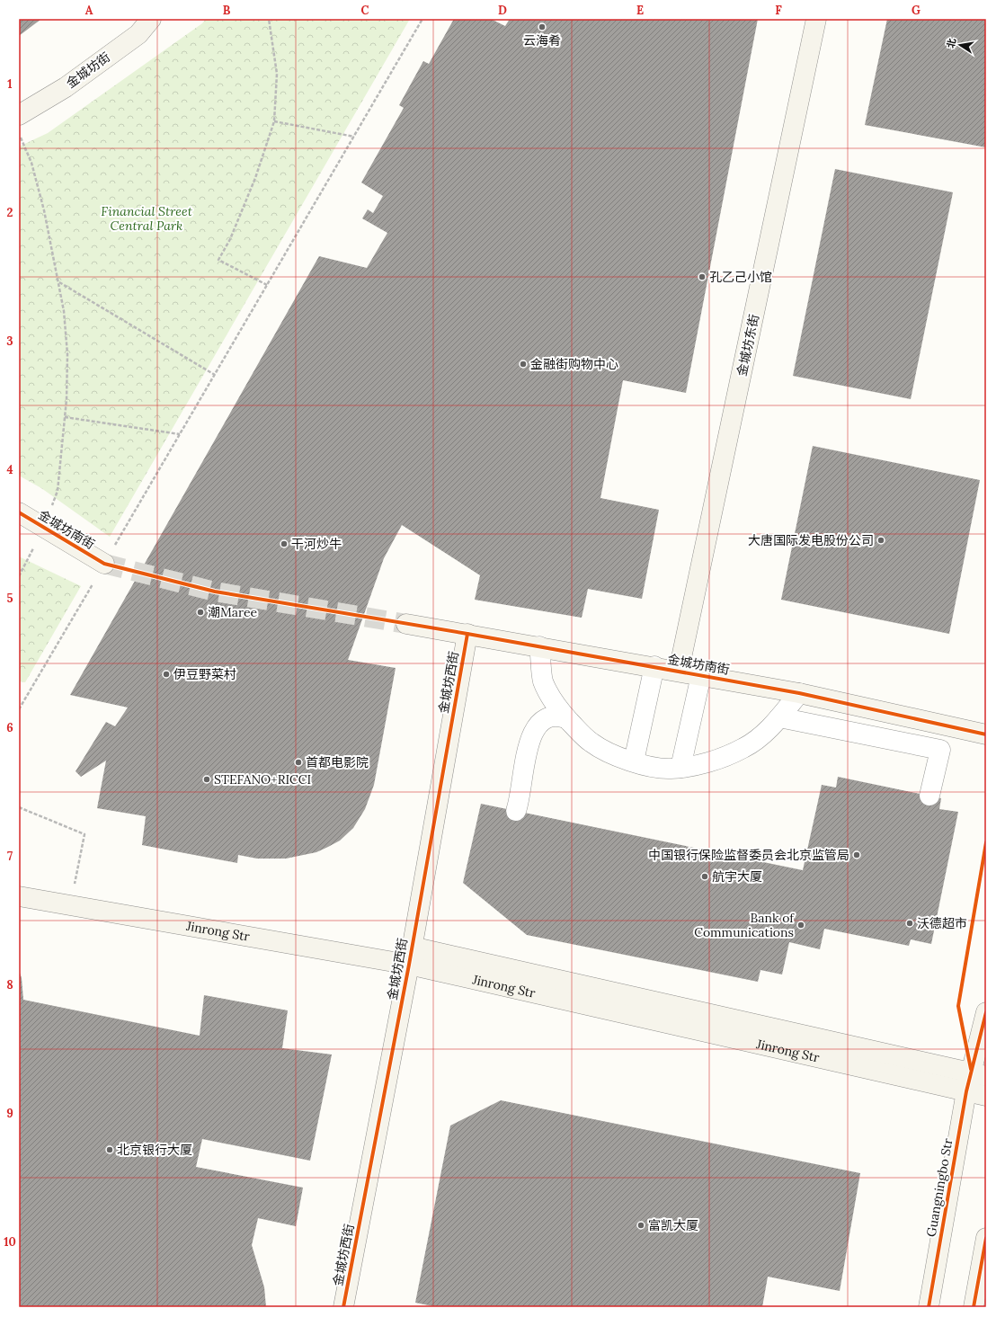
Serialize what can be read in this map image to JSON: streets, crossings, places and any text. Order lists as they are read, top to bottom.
{
  "streets": {
    "street": [
      "金城坊街",
      "金城坊东街",
      "金城坊南街",
      "金城坊西街",
      "Jinrong Str",
      "Guangningbo Str"
    ]
  },
  "crossings": [
    ["金城坊东街", "金城坊南街"],
    ["金城坊南街", "金城坊西街"],
    ["金城坊西街", "Jinrong Str"],
    ["Jinrong Str", "Guangningbo Str"]
  ],
  "parks": ["Financial Street Central Park"],
  "places": [
    "云海肴",
    "孔乙己小馆",
    "金融街购物中心",
    "大唐国际发电股份公司",
    "干河炒牛",
    "潮Maree",
    "伊豆野菜村",
    "首都电影院",
    "STEFANO+RICCI",
    "中国银行保险监督委员会北京监管局",
    "航宇大厦",
    "沃德超市",
    "Bank of Communications",
    "北京银行大厦",
    "富凯大厦"
  ],
  "north": "left",
  "grid": {
    "columns": [
      "A",
      "B",
      "C",
      "D",
      "E",
      "F",
      "G"
    ],
    "rows": [
      "1",
      "2",
      "3",
      "4",
      "5",
      "6",
      "7",
      "8",
      "9",
      "10"
    ]
  }
}
